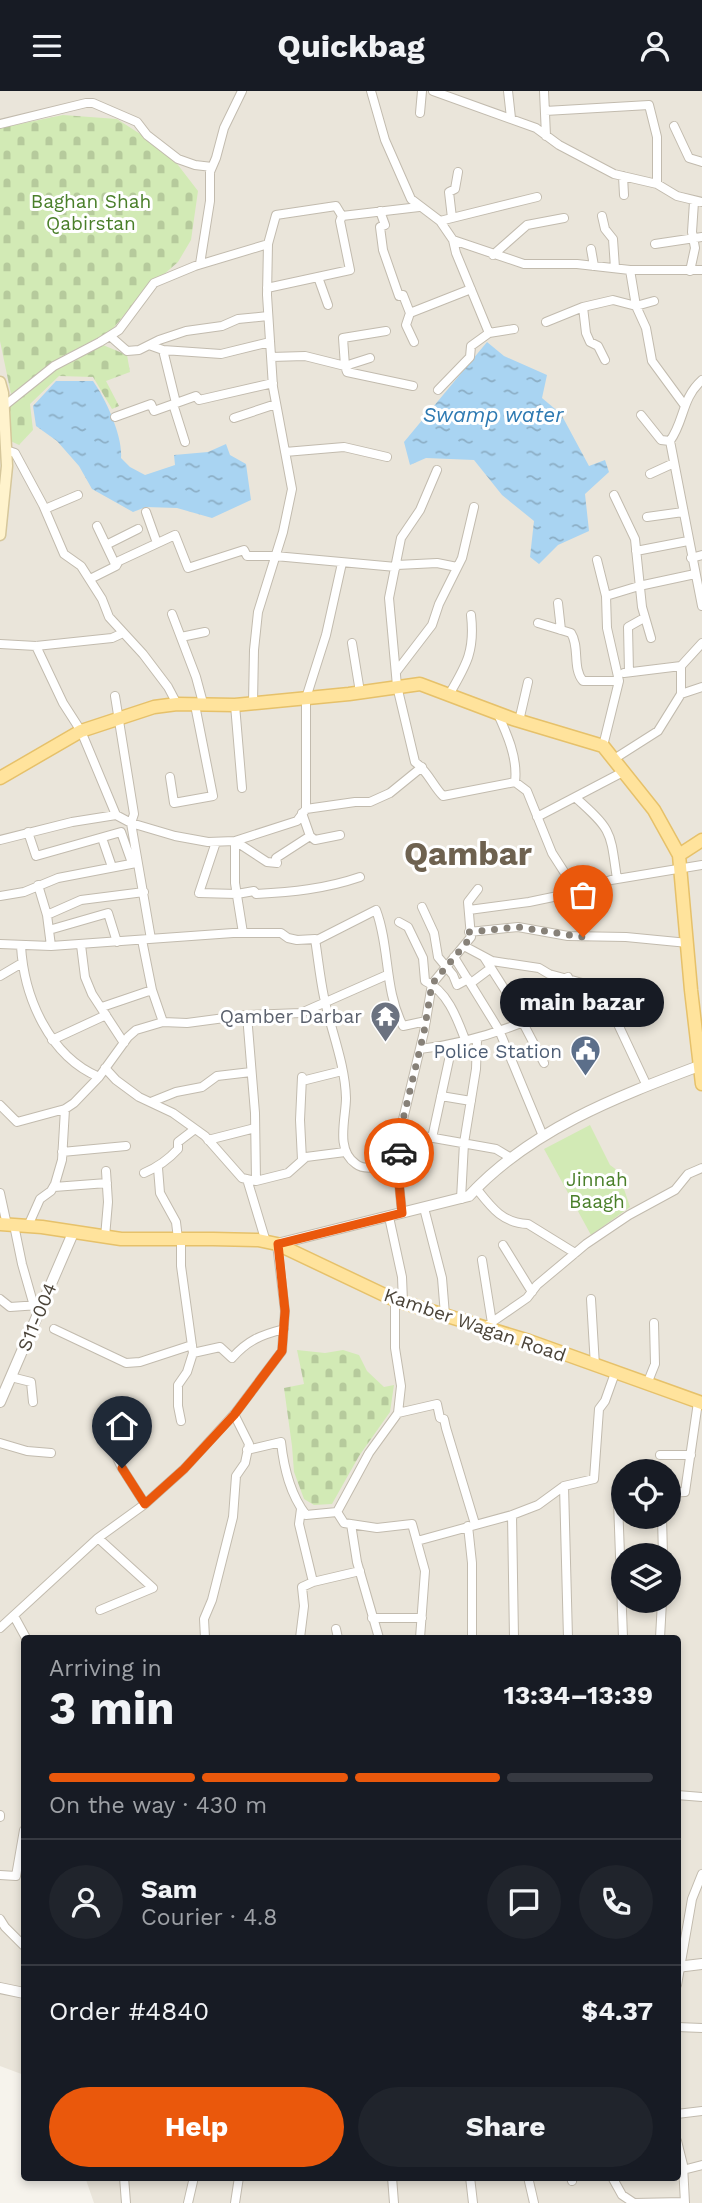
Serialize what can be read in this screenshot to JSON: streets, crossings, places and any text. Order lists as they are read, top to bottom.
{
  "streets": {
    "main road": ["Kamber Wagan Road"],
    "street": ["S11-004"]
  },
  "crossings": [
    ["S11-004", "Kamber Wagan Road"]
  ],
  "districts": ["Qambar"],
  "water": ["Swamp water"],
  "parks": ["Baghan Shah Qabirstan", "Jinnah Baagh"],
  "places": {
    "other": ["main bazar"],
    "temple": ["Qamber Darbar"],
    "public building": ["Police Station"]
  },
  "page": {
    "header": "Quickbag",
    "bubble": "main bazar",
    "heading": ["3 min", "Arriving in", "13:34–13:39"],
    "panel": [
      "Sam",
      "Courier · 4.8",
      "Order #4840",
      "$4.37"
    ],
    "bar": "On the way · 430 m",
    "buttons": ["Help", "Share"]
  }
}
